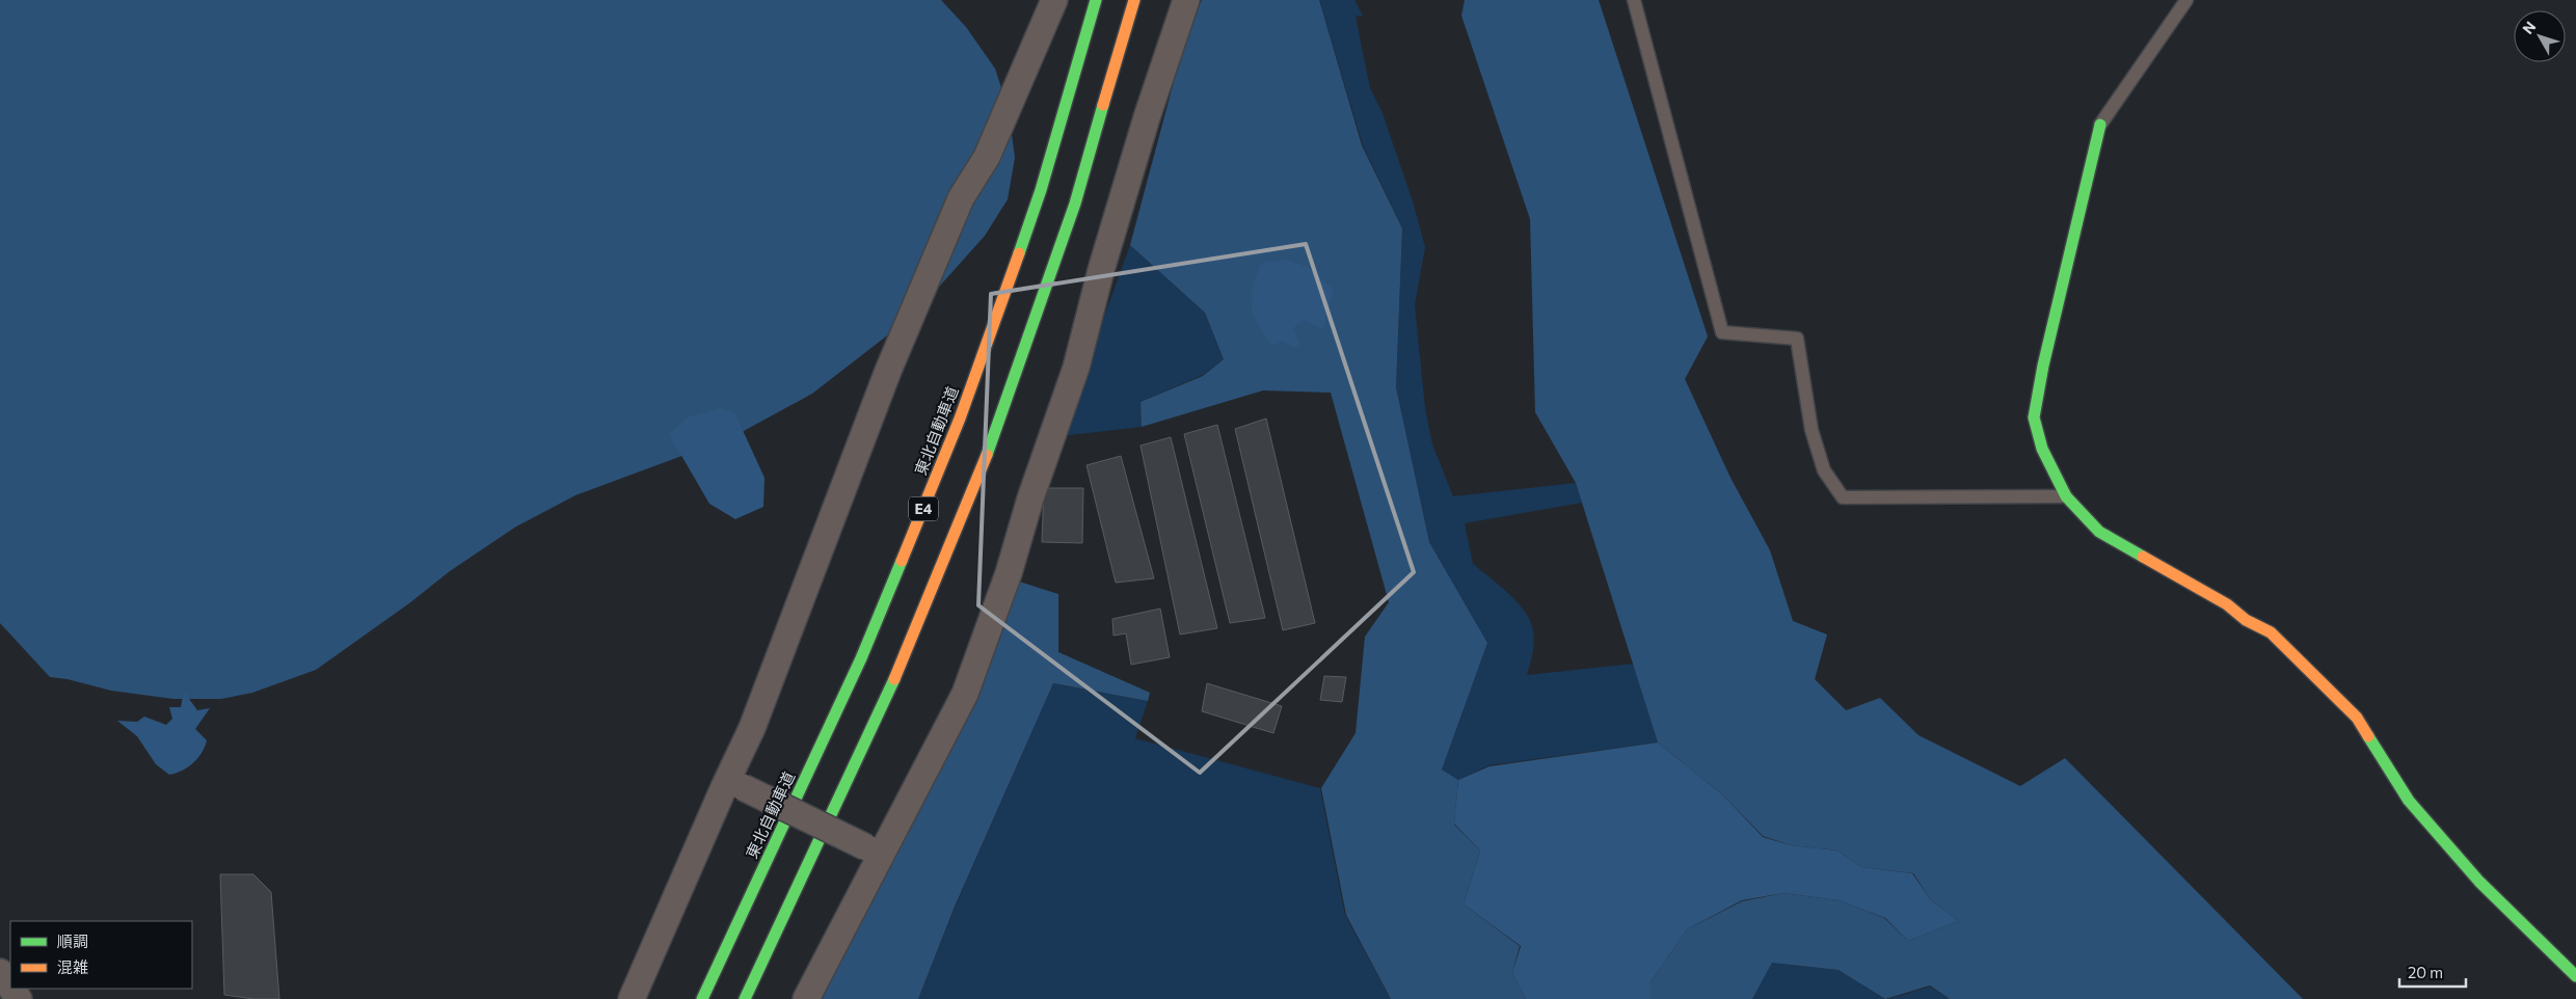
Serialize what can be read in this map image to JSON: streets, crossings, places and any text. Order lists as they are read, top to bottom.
{
  "streets": {
    "main road": ["東北自動車道", "E4"]
  },
  "legend": ["順調", "混雑"],
  "scale_bar": "20 m",
  "north": "top left"
}
